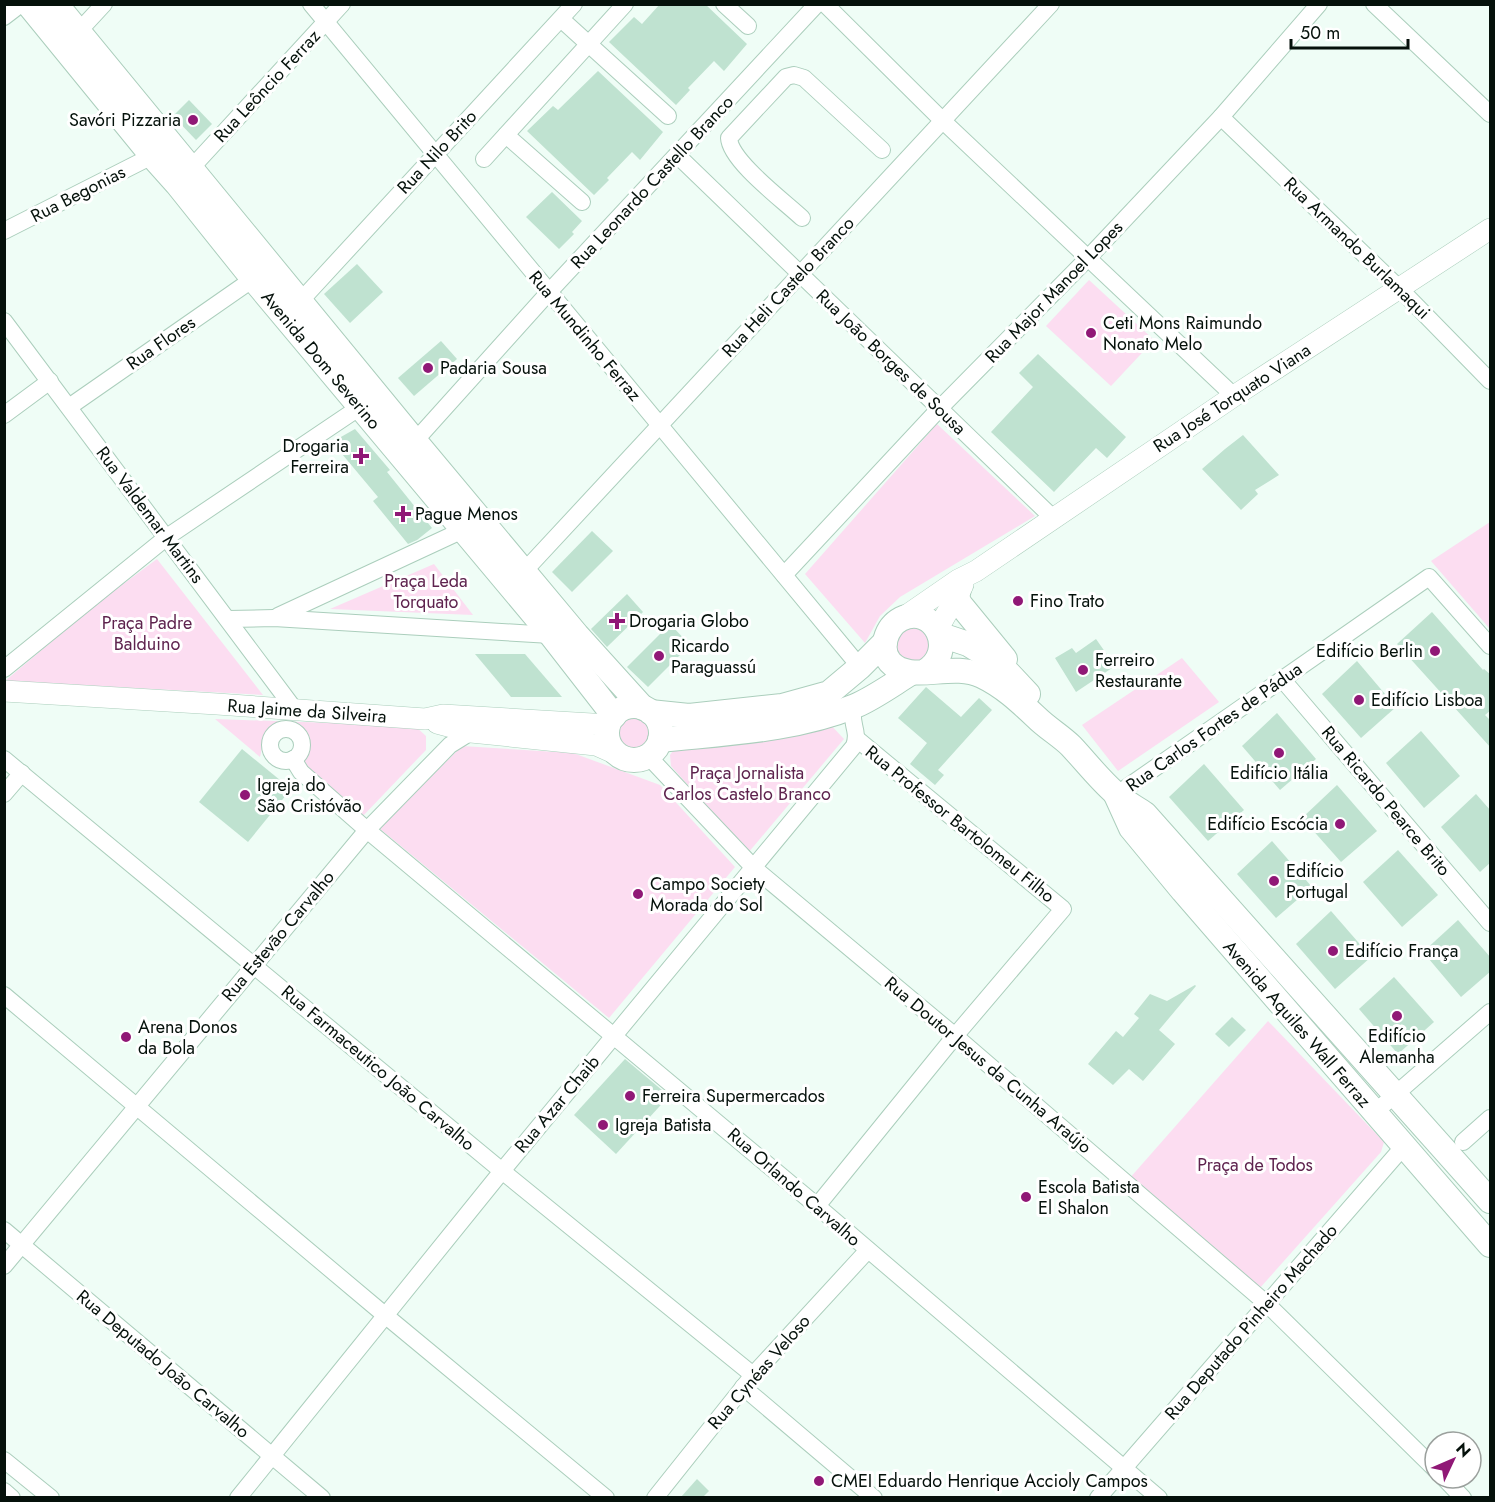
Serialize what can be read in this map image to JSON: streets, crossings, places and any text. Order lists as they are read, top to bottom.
{
  "streets": {
    "main road": ["Avenida Dom Severino", "Avenida Aquiles Wall Ferraz"],
    "street": [
      "Rua Leôncio Ferraz",
      "Rua Nilo Brito",
      "Rua Leonardo Castello Branco",
      "Rua Begonias",
      "Rua Armando Burlamaqui",
      "Rua Heli Castelo Branco",
      "Rua Major Manoel Lopes",
      "Rua Mundinho Ferraz",
      "Rua Flores",
      "Rua João Borges de Sousa",
      "Rua José Torquato Viana",
      "Rua Valdemar Martins",
      "Rua Jaime da Silveira",
      "Rua Carlos Fortes de Pádua",
      "Rua Ricardo Pearce Brito",
      "Rua Professor Bartolomeu Filho",
      "Rua Estevão Carvalho",
      "Rua Doutor Jesus da Cunha Araújo",
      "Rua Farmaceutico João Carvalho",
      "Rua Azar Chaib",
      "Rua Orlando Carvalho",
      "Rua Deputado Pinheiro Machado",
      "Rua Deputado João Carvalho",
      "Rua Cynéas Veloso"
    ]
  },
  "crossings": [
    ["Rua Leôncio Ferraz", "Rua Mundinho Ferraz"],
    ["Rua Leôncio Ferraz", "Avenida Dom Severino"],
    ["Rua Nilo Brito", "Rua Mundinho Ferraz"],
    ["Rua Nilo Brito", "Avenida Dom Severino"],
    ["Rua Leonardo Castello Branco", "Rua Mundinho Ferraz"],
    ["Rua Leonardo Castello Branco", "Avenida Dom Severino"],
    ["Rua Leonardo Castello Branco", "Rua João Borges de Sousa"],
    ["Rua Begonias", "Avenida Dom Severino"],
    ["Rua Armando Burlamaqui", "Rua Major Manoel Lopes"],
    ["Rua Armando Burlamaqui", "Rua José Torquato Viana"],
    ["Rua Heli Castelo Branco", "Rua Mundinho Ferraz"],
    ["Rua Heli Castelo Branco", "Avenida Dom Severino"],
    ["Rua Heli Castelo Branco", "Rua João Borges de Sousa"],
    ["Rua Major Manoel Lopes", "Rua Mundinho Ferraz"],
    ["Rua Major Manoel Lopes", "Rua João Borges de Sousa"],
    ["Rua Flores", "Avenida Dom Severino"],
    ["Rua Flores", "Rua Valdemar Martins"],
    ["Avenida Dom Severino", "Rua Jaime da Silveira"],
    ["Avenida Dom Severino", "Rua Doutor Jesus da Cunha Araújo"],
    ["Rua João Borges de Sousa", "Rua José Torquato Viana"],
    ["Rua José Torquato Viana", "Avenida Aquiles Wall Ferraz"],
    ["Rua Valdemar Martins", "Rua Jaime da Silveira"],
    ["Rua Jaime da Silveira", "Rua Doutor Jesus da Cunha Araújo"],
    ["Rua Carlos Fortes de Pádua", "Rua Ricardo Pearce Brito"],
    ["Rua Carlos Fortes de Pádua", "Avenida Aquiles Wall Ferraz"],
    ["Rua Professor Bartolomeu Filho", "Rua Doutor Jesus da Cunha Araújo"],
    ["Rua Professor Bartolomeu Filho", "Rua Azar Chaib"],
    ["Rua Estevão Carvalho", "Rua Farmaceutico João Carvalho"],
    ["Rua Estevão Carvalho", "Rua Orlando Carvalho"],
    ["Rua Estevão Carvalho", "Rua Deputado João Carvalho"],
    ["Avenida Aquiles Wall Ferraz", "Rua Deputado Pinheiro Machado"],
    ["Rua Doutor Jesus da Cunha Araújo", "Rua Azar Chaib"],
    ["Rua Doutor Jesus da Cunha Araújo", "Rua Deputado Pinheiro Machado"],
    ["Rua Farmaceutico João Carvalho", "Rua Azar Chaib"],
    ["Rua Farmaceutico João Carvalho", "Rua Cynéas Veloso"],
    ["Rua Azar Chaib", "Rua Orlando Carvalho"],
    ["Rua Azar Chaib", "Rua Deputado João Carvalho"],
    ["Rua Orlando Carvalho", "Rua Deputado Pinheiro Machado"],
    ["Rua Orlando Carvalho", "Rua Cynéas Veloso"]
  ],
  "parks": [
    "Praça Leda Torquato",
    "Praça Padre Balduino",
    "Praça Jornalista Carlos Castelo Branco",
    "Praça de Todos"
  ],
  "places": {
    "other": [
      "Savóri Pizzaria",
      "Ceti Mons Raimundo Nonato Melo",
      "Padaria Sousa",
      "Fino Trato",
      "Edifício Berlin",
      "Ricardo Paraguassú",
      "Ferreiro Restaurante",
      "Edifício Lisboa",
      "Edifício Itália",
      "Igreja do São Cristóvão",
      "Edifício Escócia",
      "Edifício Portugal",
      "Campo Society Morada do Sol",
      "Edifício França",
      "Edifício Alemanha",
      "Arena Donos da Bola",
      "Ferreira Supermercados",
      "Igreja Batista",
      "Escola Batista El Shalon",
      "CMEI Eduardo Henrique Accioly Campos"
    ],
    "health": ["Drogaria Ferreira", "Pague Menos", "Drogaria Globo"]
  },
  "scale_bar": "50 m",
  "north": "top right"
}
